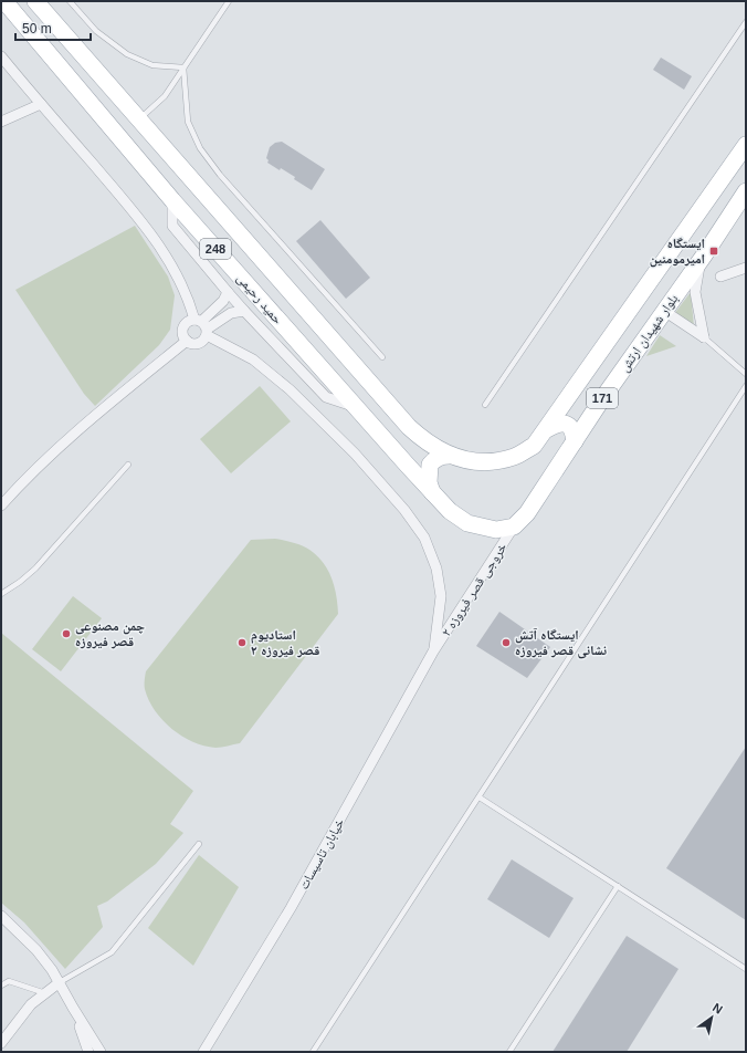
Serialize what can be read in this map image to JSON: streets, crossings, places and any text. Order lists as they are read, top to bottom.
{
  "streets": {
    "main road": [
      "248",
      "حمید رحیمی",
      "بلوار شهیدان ارتش",
      "171"
    ],
    "street": ["خروجی قصر فیروزه ۲", "خیابان تاسیسات"]
  },
  "crossings": [
    ["حمید رحیمی", "171"],
    ["بلوار شهیدان ارتش", "خروجی قصر فیروزه ۲"],
    ["خروجی قصر فیروزه ۲", "خیابان تاسیسات"]
  ],
  "places": {
    "transit": ["ایستگاه امیرمومنین"],
    "other": ["چمن مصنوعی قصر فیروزه", "استادیوم قصر فیروزه ۲", "ایستگاه آتش نشانی قصر فیروزه"]
  },
  "scale_bar": "50 m",
  "north": "top right"
}
